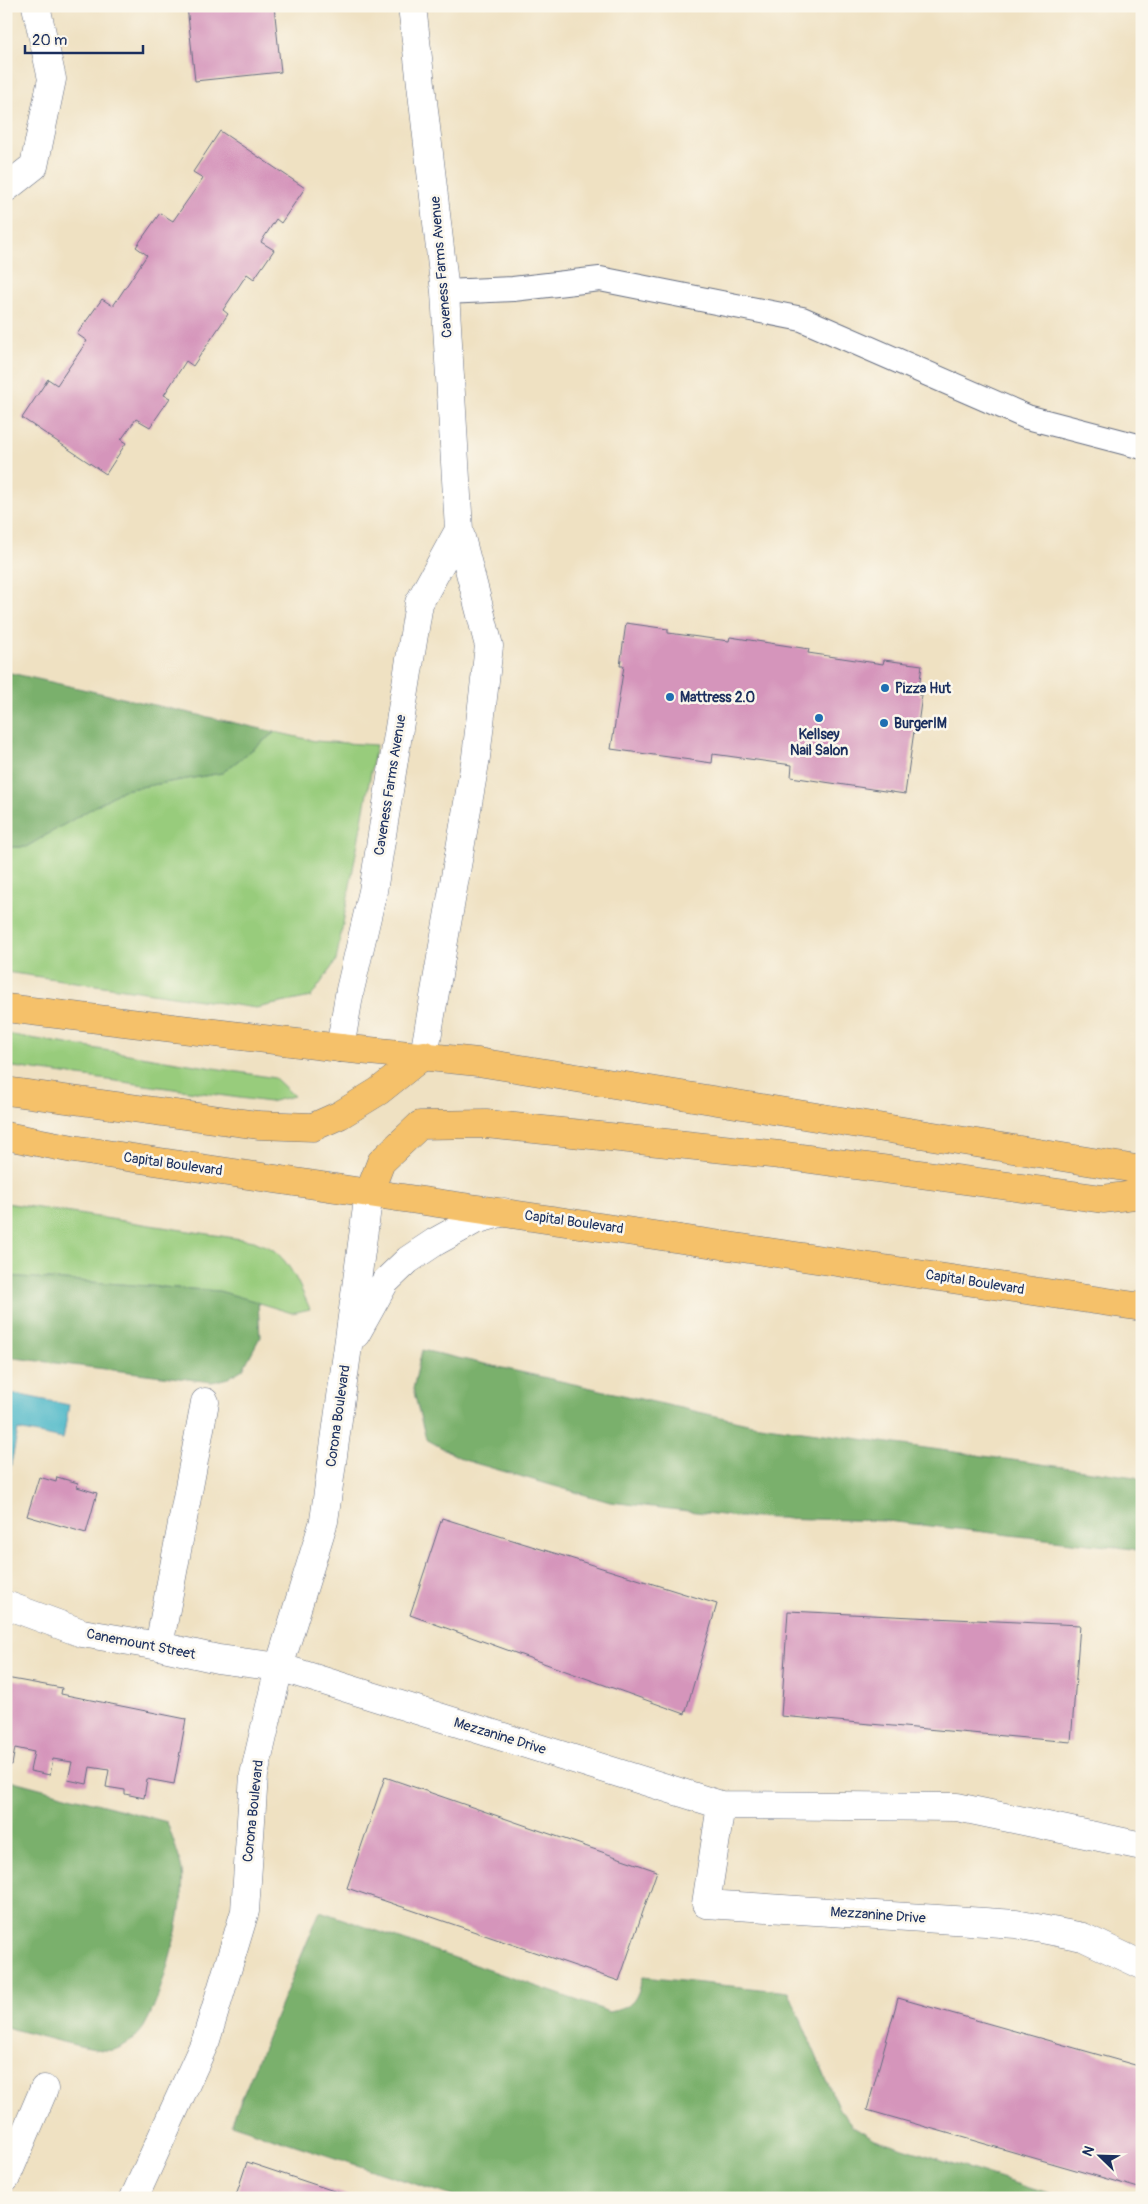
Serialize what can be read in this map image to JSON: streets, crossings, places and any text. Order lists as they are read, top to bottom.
{
  "streets": {
    "highway": ["Capital Boulevard"],
    "street": [
      "Caveness Farms Avenue",
      "Corona Boulevard",
      "Canemount Street",
      "Mezzanine Drive"
    ]
  },
  "crossings": [
    ["Capital Boulevard", "Corona Boulevard"],
    ["Corona Boulevard", "Canemount Street"],
    ["Corona Boulevard", "Mezzanine Drive"],
    ["Canemount Street", "Mezzanine Drive"]
  ],
  "places": [
    "Pizza Hut",
    "Mattress 2.0",
    "Kellsey Nail Salon",
    "BurgerIM"
  ],
  "scale_bar": "20 m",
  "north": "top left"
}
